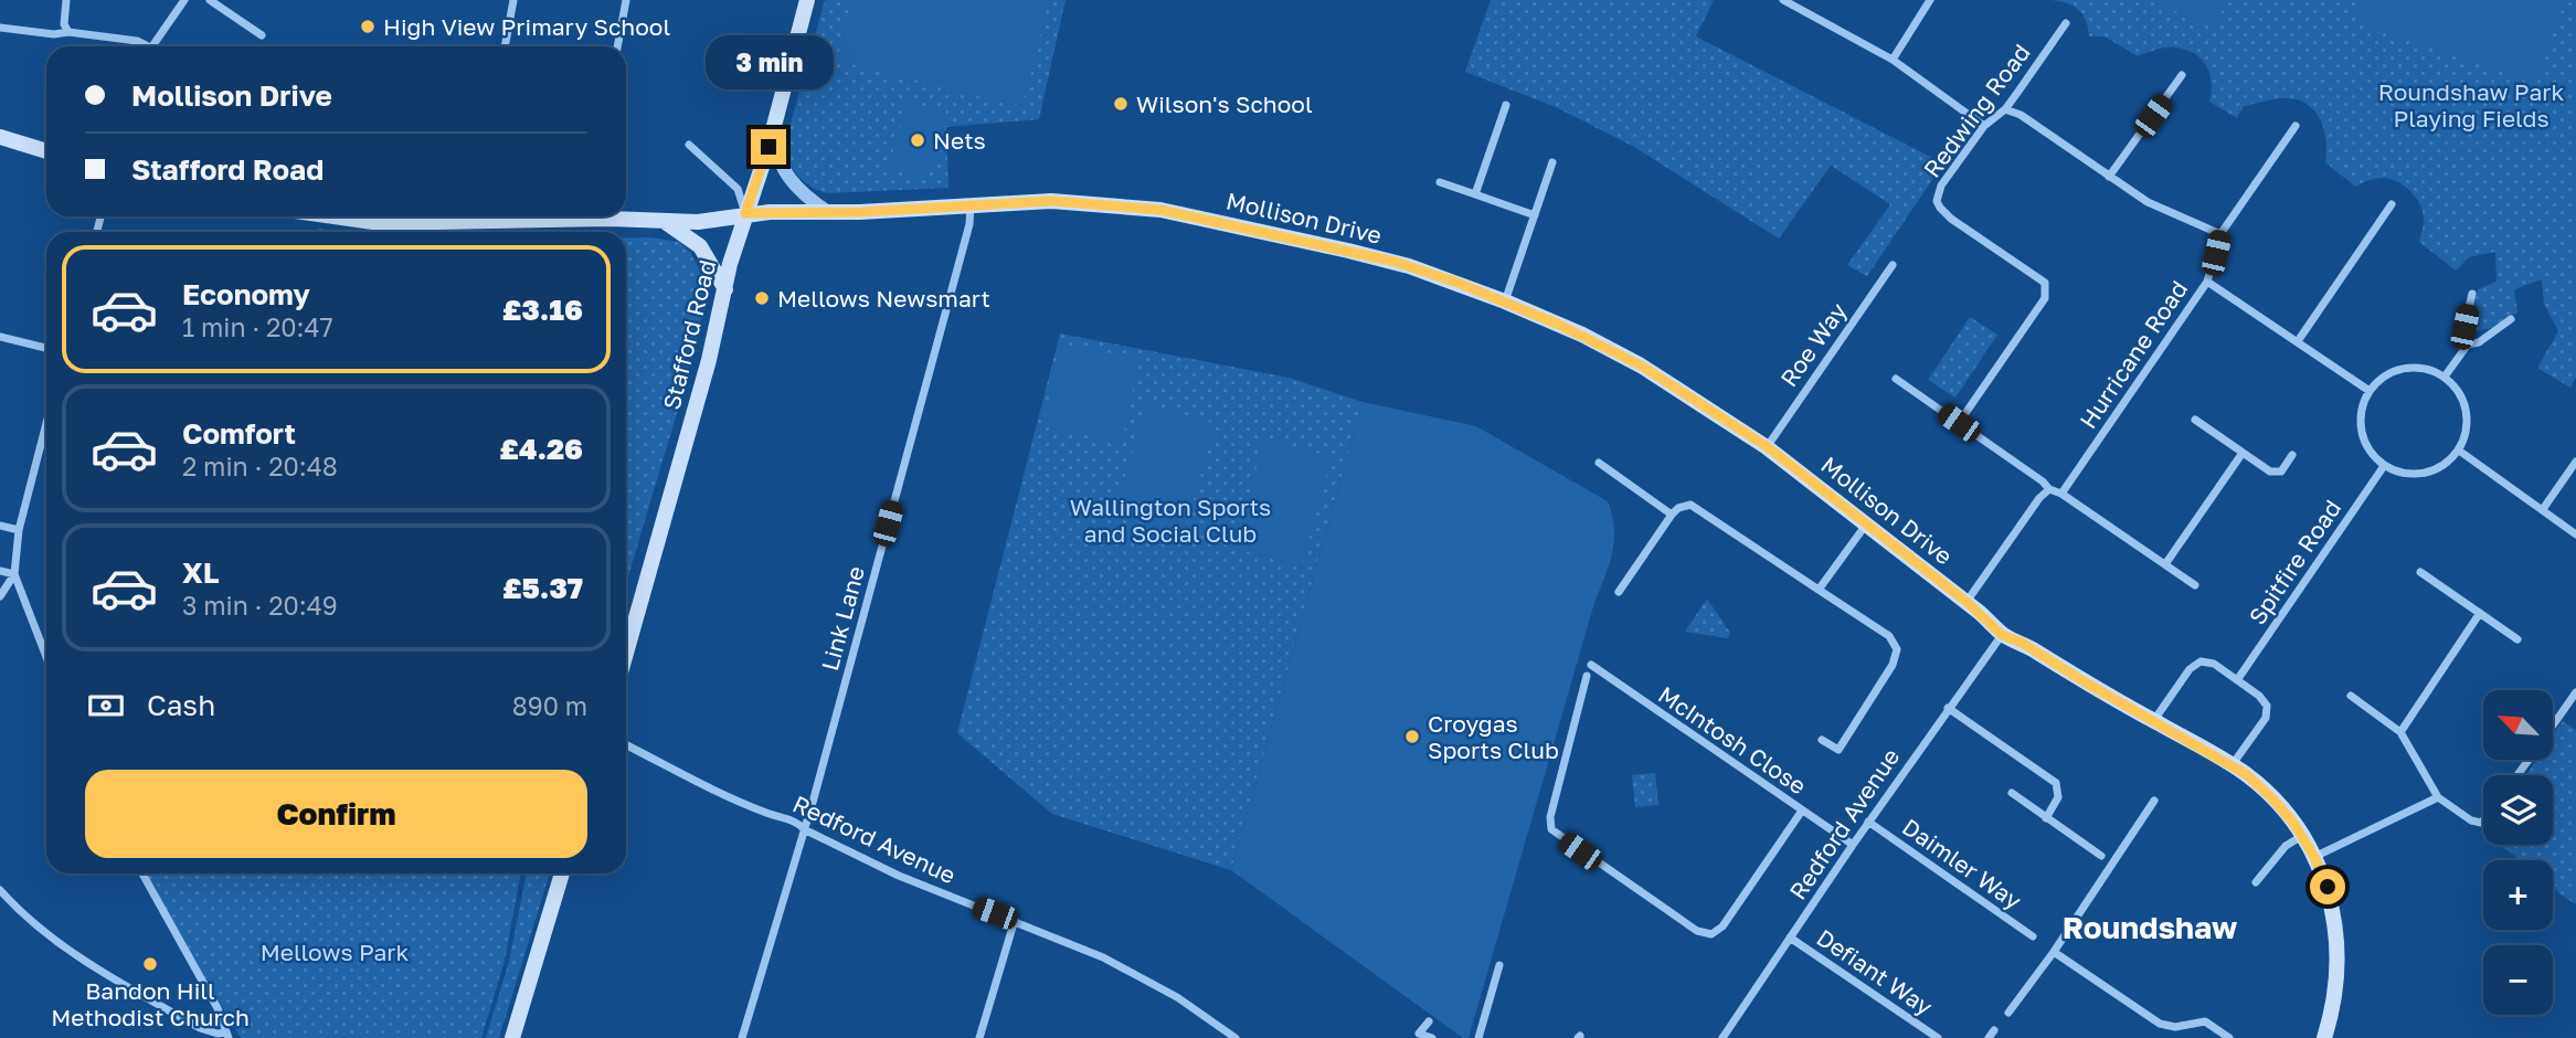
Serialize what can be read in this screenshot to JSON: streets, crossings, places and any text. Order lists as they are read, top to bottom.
{
  "streets": {
    "main road": ["Mollison Drive", "Stafford Road"],
    "street": [
      "Redwing Road",
      "Roe Way",
      "Hurricane Road",
      "Spitfire Road",
      "Link Lane",
      "McIntosh Close",
      "Redford Avenue",
      "Daimler Way",
      "Defiant Way"
    ]
  },
  "crossings": [
    ["Mollison Drive", "Stafford Road"],
    ["Mollison Drive", "Roe Way"],
    ["Mollison Drive", "Link Lane"],
    ["Mollison Drive", "Redford Avenue"],
    ["Link Lane", "Redford Avenue"],
    ["McIntosh Close", "Redford Avenue"],
    ["Redford Avenue", "Daimler Way"],
    ["Redford Avenue", "Defiant Way"]
  ],
  "districts": ["Roundshaw"],
  "parks": ["Roundshaw Park Playing Fields", "Wallington Sports and Social Club", "Mellows Park"],
  "places": [
    "High View Primary School",
    "Wilson's School",
    "Nets",
    "Mellows Newsmart",
    "Croygas Sports Club",
    "Bandon Hill Methodist Church"
  ],
  "north": "top left",
  "page": {
    "bubble": "3 min",
    "banner": ["Mollison Drive", "Stafford Road"],
    "list": [
      {
        "name": "Economy",
        "note": "1 min · 20:47",
        "value": "£3.16"
      },
      {
        "name": "Comfort",
        "note": "2 min · 20:48",
        "value": "£4.26"
      },
      {
        "name": "XL",
        "note": "3 min · 20:49",
        "value": "£5.37"
      }
    ],
    "pay": ["Cash", "890 m"],
    "map_buttons": ["+", "−"],
    "buttons": "Confirm"
  }
}
